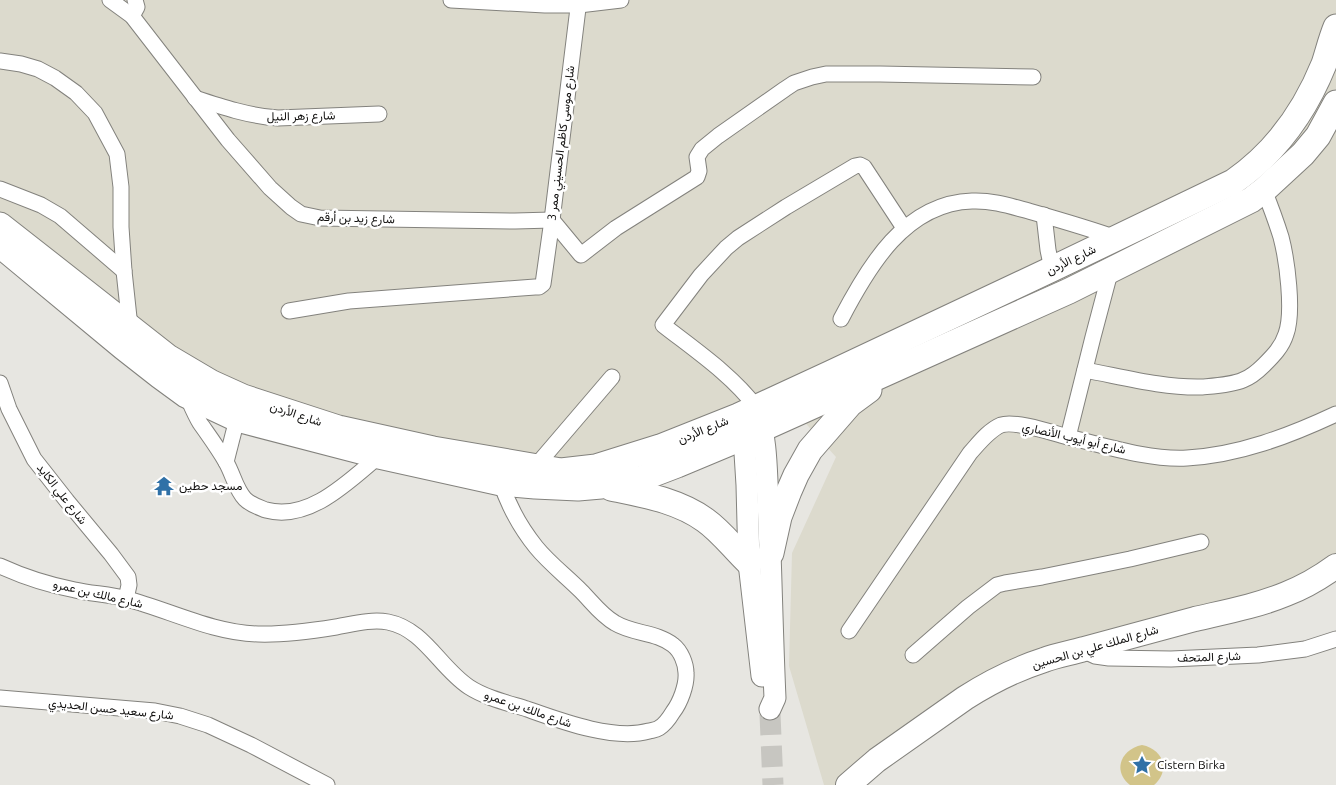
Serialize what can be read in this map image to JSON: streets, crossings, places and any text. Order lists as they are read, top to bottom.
{
  "streets": {
    "highway": ["شارع الأردن"],
    "main road": ["شارع الملك علي بن الحسين"],
    "street": [
      "شارع زهر النيل",
      "شارع موسى كاظم الحسيني ممر 3",
      "شارع زيد بن أرقم",
      "شارع أبو أيوب الأنصاري",
      "شارع علي الكايد",
      "شارع مالك بن عمرو",
      "شارع المتحف",
      "شارع سعيد حسن الحديدي"
    ]
  },
  "crossings": [
    ["شارع زهر النيل", "شارع زيد بن أرقم"],
    ["شارع موسى كاظم الحسيني ممر 3", "شارع زيد بن أرقم"],
    ["شارع الأردن", "شارع مالك بن عمرو"],
    ["شارع علي الكايد", "شارع مالك بن عمرو"],
    ["شارع الملك علي بن الحسين", "شارع المتحف"]
  ],
  "places": {
    "temple": ["مسجد حطين"],
    "place": ["Cistern Birka"]
  }
}
